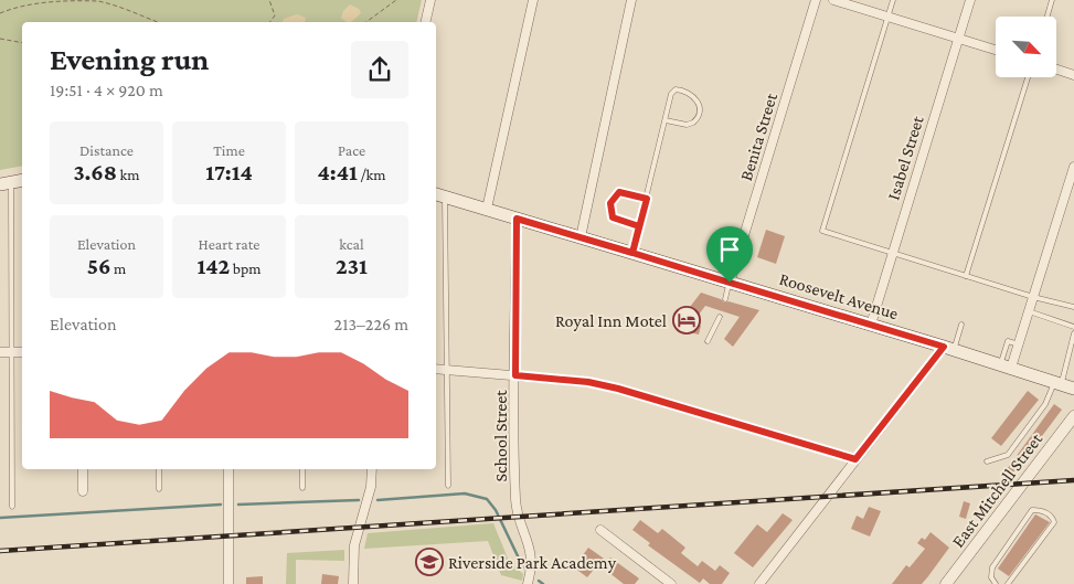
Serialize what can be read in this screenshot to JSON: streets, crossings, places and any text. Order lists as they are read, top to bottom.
{
  "streets": {
    "main road": ["Roosevelt Avenue"],
    "street": [
      "Benita Street",
      "Isabel Street",
      "School Street",
      "East Mitchell Street"
    ]
  },
  "crossings": [
    ["Benita Street", "Roosevelt Avenue"],
    ["Isabel Street", "Roosevelt Avenue"],
    ["Roosevelt Avenue", "School Street"]
  ],
  "places": {
    "hotel": ["Royal Inn Motel"],
    "school or university": ["Riverside Park Academy"]
  },
  "north": "bottom right",
  "page": {
    "heading": ["Evening run", "19:51 · 4 × 920 m"],
    "stats": [
      ["Distance", "3.68 km"],
      ["Time", "17:14"],
      ["Pace", "4:41 /km"],
      ["Elevation", "56 m"],
      ["Heart rate", "142 bpm"],
      ["kcal", "231"]
    ],
    "chart": ["Elevation", "213–226 m"]
  }
}
